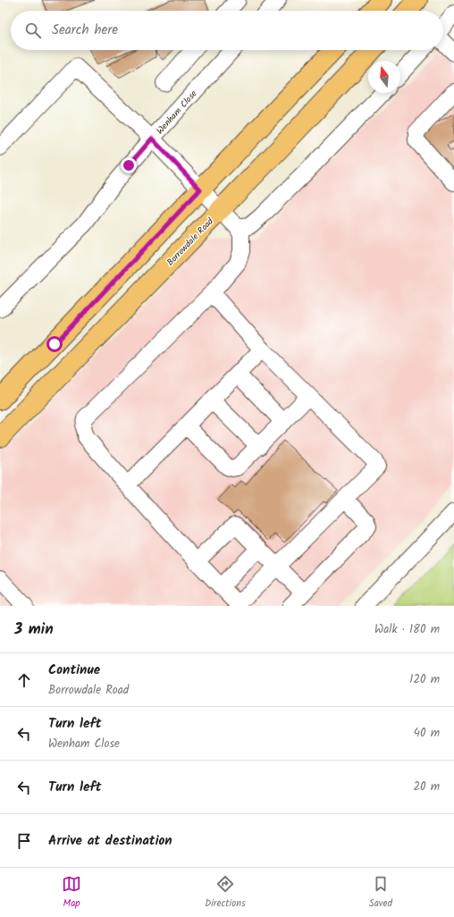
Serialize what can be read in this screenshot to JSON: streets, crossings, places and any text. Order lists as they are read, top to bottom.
{
  "streets": {
    "main road": ["Borrowdale Road"],
    "street": ["Wenham Close"]
  },
  "crossings": [
    ["Wenham Close", "Borrowdale Road"]
  ],
  "north": "top",
  "page": {
    "search": "Search here",
    "heading": ["3 min", "Walk · 180 m"],
    "list": [
      ["Continue", "Borrowdale Road", "120 m"],
      ["Turn left", "Wenham Close", "40 m"],
      ["Turn left", "20 m"],
      "Arrive at destination"
    ],
    "nav": ["Map", "Directions", "Saved"]
  }
}
